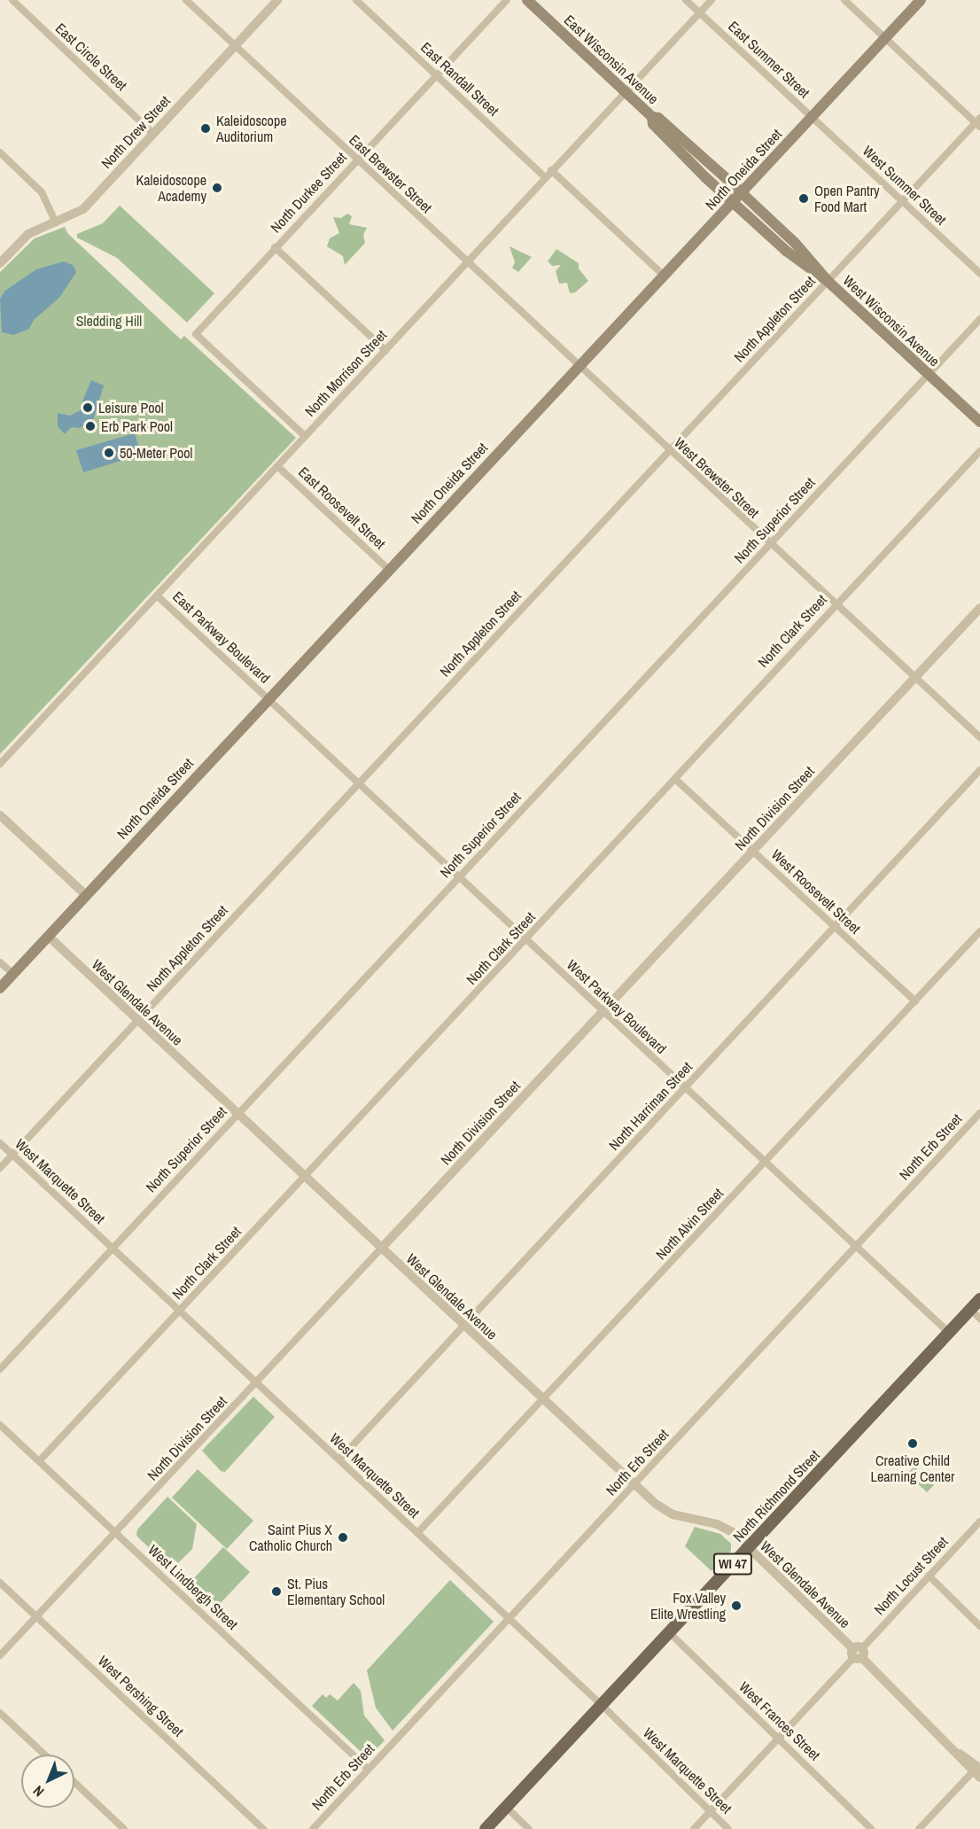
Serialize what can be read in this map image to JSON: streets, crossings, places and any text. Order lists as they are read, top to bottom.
{
  "streets": {
    "main road": [
      "East Wisconsin Avenue",
      "North Oneida Street",
      "West Wisconsin Avenue",
      "North Richmond Street",
      "WI 47"
    ],
    "street": [
      "East Circle Street",
      "East Summer Street",
      "East Randall Street",
      "North Drew Street",
      "East Brewster Street",
      "West Summer Street",
      "North Durkee Street",
      "North Appleton Street",
      "North Morrison Street",
      "West Brewster Street",
      "East Roosevelt Street",
      "North Superior Street",
      "North Clark Street",
      "East Parkway Boulevard",
      "North Division Street",
      "West Roosevelt Street",
      "West Glendale Avenue",
      "West Parkway Boulevard",
      "North Harriman Street",
      "North Erb Street",
      "West Marquette Street",
      "North Alvin Street",
      "North Locust Street",
      "West Lindbergh Street",
      "West Pershing Street",
      "West Frances Street"
    ]
  },
  "crossings": [
    ["East Circle Street", "North Drew Street"],
    ["East Wisconsin Avenue", "North Oneida Street"],
    ["East Wisconsin Avenue", "North Appleton Street"],
    ["East Wisconsin Avenue", "West Wisconsin Avenue"],
    ["East Wisconsin Avenue", "North Morrison Street"],
    ["East Summer Street", "North Oneida Street"],
    ["East Summer Street", "West Summer Street"],
    ["East Summer Street", "North Morrison Street"],
    ["East Randall Street", "North Durkee Street"],
    ["East Randall Street", "North Morrison Street"],
    ["North Drew Street", "East Brewster Street"],
    ["North Oneida Street", "East Brewster Street"],
    ["North Oneida Street", "West Summer Street"],
    ["North Oneida Street", "West Wisconsin Avenue"],
    ["North Oneida Street", "West Brewster Street"],
    ["North Oneida Street", "East Roosevelt Street"],
    ["North Oneida Street", "East Parkway Boulevard"],
    ["North Oneida Street", "West Glendale Avenue"],
    ["North Oneida Street", "West Parkway Boulevard"],
    ["East Brewster Street", "North Durkee Street"],
    ["East Brewster Street", "North Morrison Street"],
    ["East Brewster Street", "West Brewster Street"],
    ["West Summer Street", "North Appleton Street"],
    ["North Durkee Street", "North Morrison Street"],
    ["North Appleton Street", "West Wisconsin Avenue"],
    ["North Appleton Street", "West Brewster Street"],
    ["North Appleton Street", "West Glendale Avenue"],
    ["North Appleton Street", "West Parkway Boulevard"],
    ["North Appleton Street", "West Marquette Street"],
    ["West Wisconsin Avenue", "North Superior Street"],
    ["North Morrison Street", "East Roosevelt Street"],
    ["North Morrison Street", "East Parkway Boulevard"],
    ["West Brewster Street", "North Superior Street"],
    ["West Brewster Street", "North Clark Street"],
    ["West Brewster Street", "North Division Street"],
    ["North Superior Street", "West Glendale Avenue"],
    ["North Superior Street", "West Parkway Boulevard"],
    ["North Superior Street", "West Marquette Street"],
    ["North Clark Street", "West Roosevelt Street"],
    ["North Clark Street", "West Glendale Avenue"],
    ["North Clark Street", "West Parkway Boulevard"],
    ["North Clark Street", "West Marquette Street"],
    ["North Clark Street", "West Lindbergh Street"],
    ["East Parkway Boulevard", "West Parkway Boulevard"],
    ["North Division Street", "West Roosevelt Street"],
    ["North Division Street", "West Glendale Avenue"],
    ["North Division Street", "West Parkway Boulevard"],
    ["North Division Street", "West Marquette Street"],
    ["North Division Street", "West Lindbergh Street"],
    ["North Division Street", "West Pershing Street"],
    ["West Roosevelt Street", "North Harriman Street"],
    ["West Roosevelt Street", "North Alvin Street"],
    ["West Glendale Avenue", "North Harriman Street"],
    ["West Glendale Avenue", "North Erb Street"],
    ["West Glendale Avenue", "North Alvin Street"],
    ["West Glendale Avenue", "North Richmond Street"],
    ["West Glendale Avenue", "North Locust Street"],
    ["West Parkway Boulevard", "North Harriman Street"],
    ["West Parkway Boulevard", "North Erb Street"],
    ["West Parkway Boulevard", "North Alvin Street"],
    ["West Parkway Boulevard", "North Richmond Street"],
    ["North Harriman Street", "West Marquette Street"],
    ["North Erb Street", "West Marquette Street"],
    ["North Erb Street", "West Lindbergh Street"],
    ["West Marquette Street", "North Alvin Street"],
    ["West Marquette Street", "North Richmond Street"],
    ["West Marquette Street", "North Locust Street"],
    ["North Richmond Street", "West Frances Street"],
    ["North Locust Street", "West Frances Street"]
  ],
  "parks": ["Sledding Hill"],
  "places": [
    "Kaleidoscope Auditorium",
    "Kaleidoscope Academy",
    "Open Pantry Food Mart",
    "Leisure Pool",
    "Erb Park Pool",
    "50-Meter Pool",
    "Creative Child Learning Center",
    "Saint Pius X Catholic Church",
    "St. Pius Elementary School",
    "Fox Valley Elite Wrestling"
  ],
  "north": "bottom left"
}
